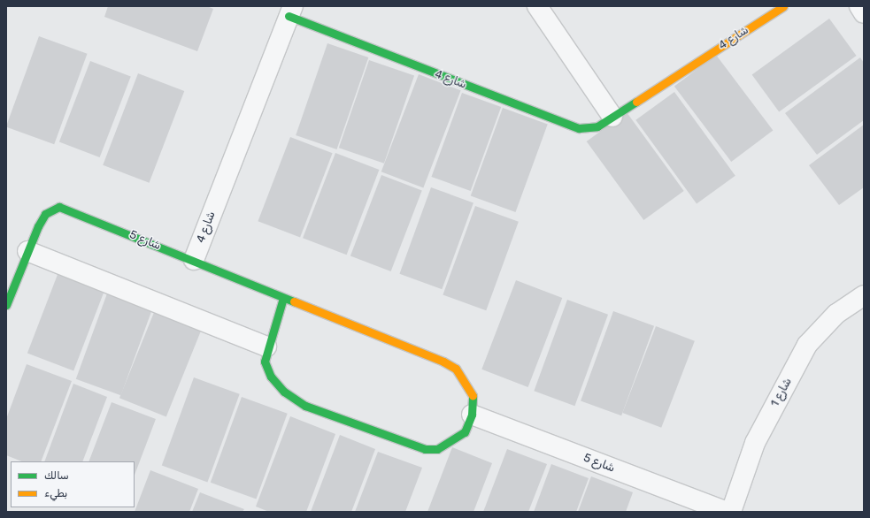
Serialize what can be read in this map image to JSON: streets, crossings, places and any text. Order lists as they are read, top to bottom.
{
  "streets": {
    "street": ["شارع 4", "شارع 5", "شارع 1"]
  },
  "crossings": [
    ["شارع 4", "شارع 5"]
  ],
  "legend": ["سالك", "بطيء"]
}
